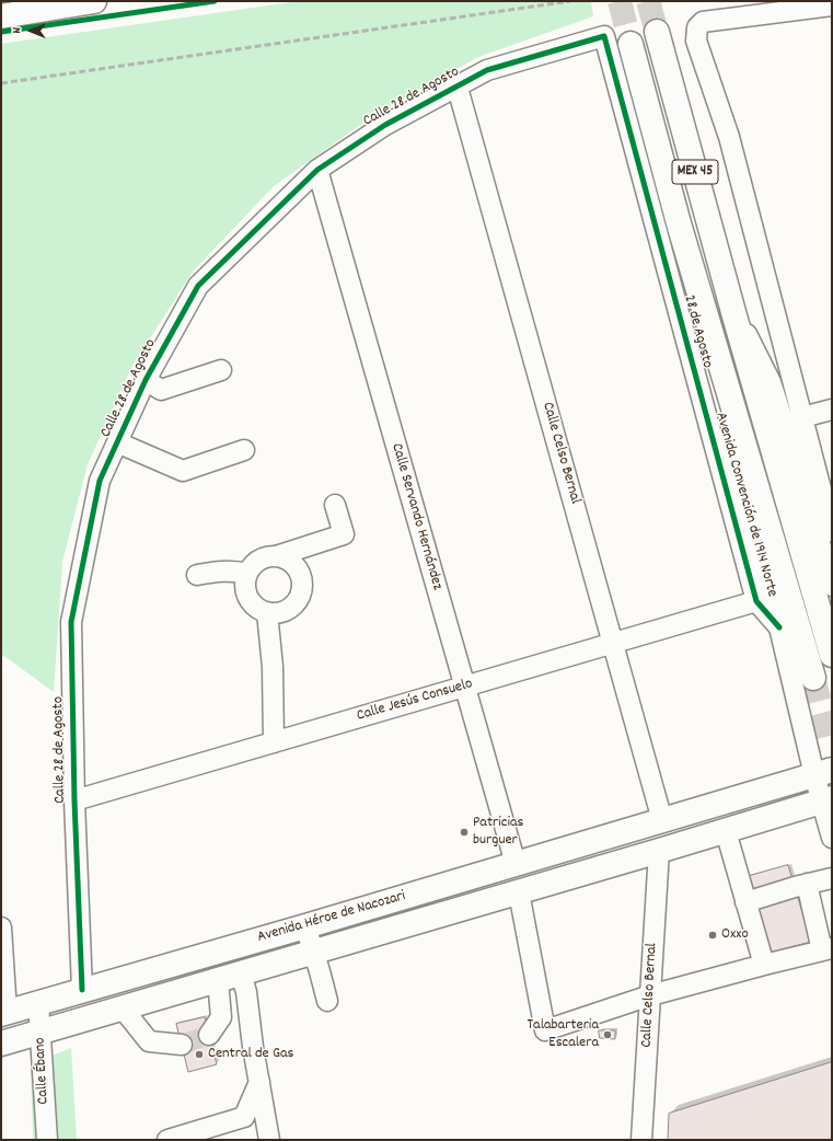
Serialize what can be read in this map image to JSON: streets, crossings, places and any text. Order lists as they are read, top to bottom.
{
  "streets": {
    "main road": ["MEX 45", "Avenida Convención de 1914 Norte", "Avenida Héroe de Nacozari"],
    "street": [
      "Calle 28 de Agosto",
      "28 de Agosto",
      "Calle Celso Bernal",
      "Calle Servando Hernández",
      "Calle Jesús Consuelo",
      "Calle Ébano"
    ]
  },
  "crossings": [
    ["Calle 28 de Agosto", "28 de Agosto"],
    ["Calle 28 de Agosto", "Calle Celso Bernal"],
    ["Calle 28 de Agosto", "Calle Servando Hernández"],
    ["Calle 28 de Agosto", "Calle Jesús Consuelo"],
    ["Calle 28 de Agosto", "Avenida Héroe de Nacozari"],
    ["28 de Agosto", "Avenida Convención de 1914 Norte"],
    ["28 de Agosto", "Calle Jesús Consuelo"],
    ["Calle Celso Bernal", "Calle Jesús Consuelo"],
    ["Calle Celso Bernal", "Avenida Héroe de Nacozari"],
    ["Avenida Convención de 1914 Norte", "Avenida Héroe de Nacozari"],
    ["Calle Servando Hernández", "Calle Jesús Consuelo"],
    ["Calle Servando Hernández", "Avenida Héroe de Nacozari"],
    ["Avenida Héroe de Nacozari", "Calle Ébano"]
  ],
  "places": [
    "Patricias burguer",
    "Oxxo",
    "Talabarteria Escalera",
    "Central de Gas"
  ],
  "north": "left"
}
